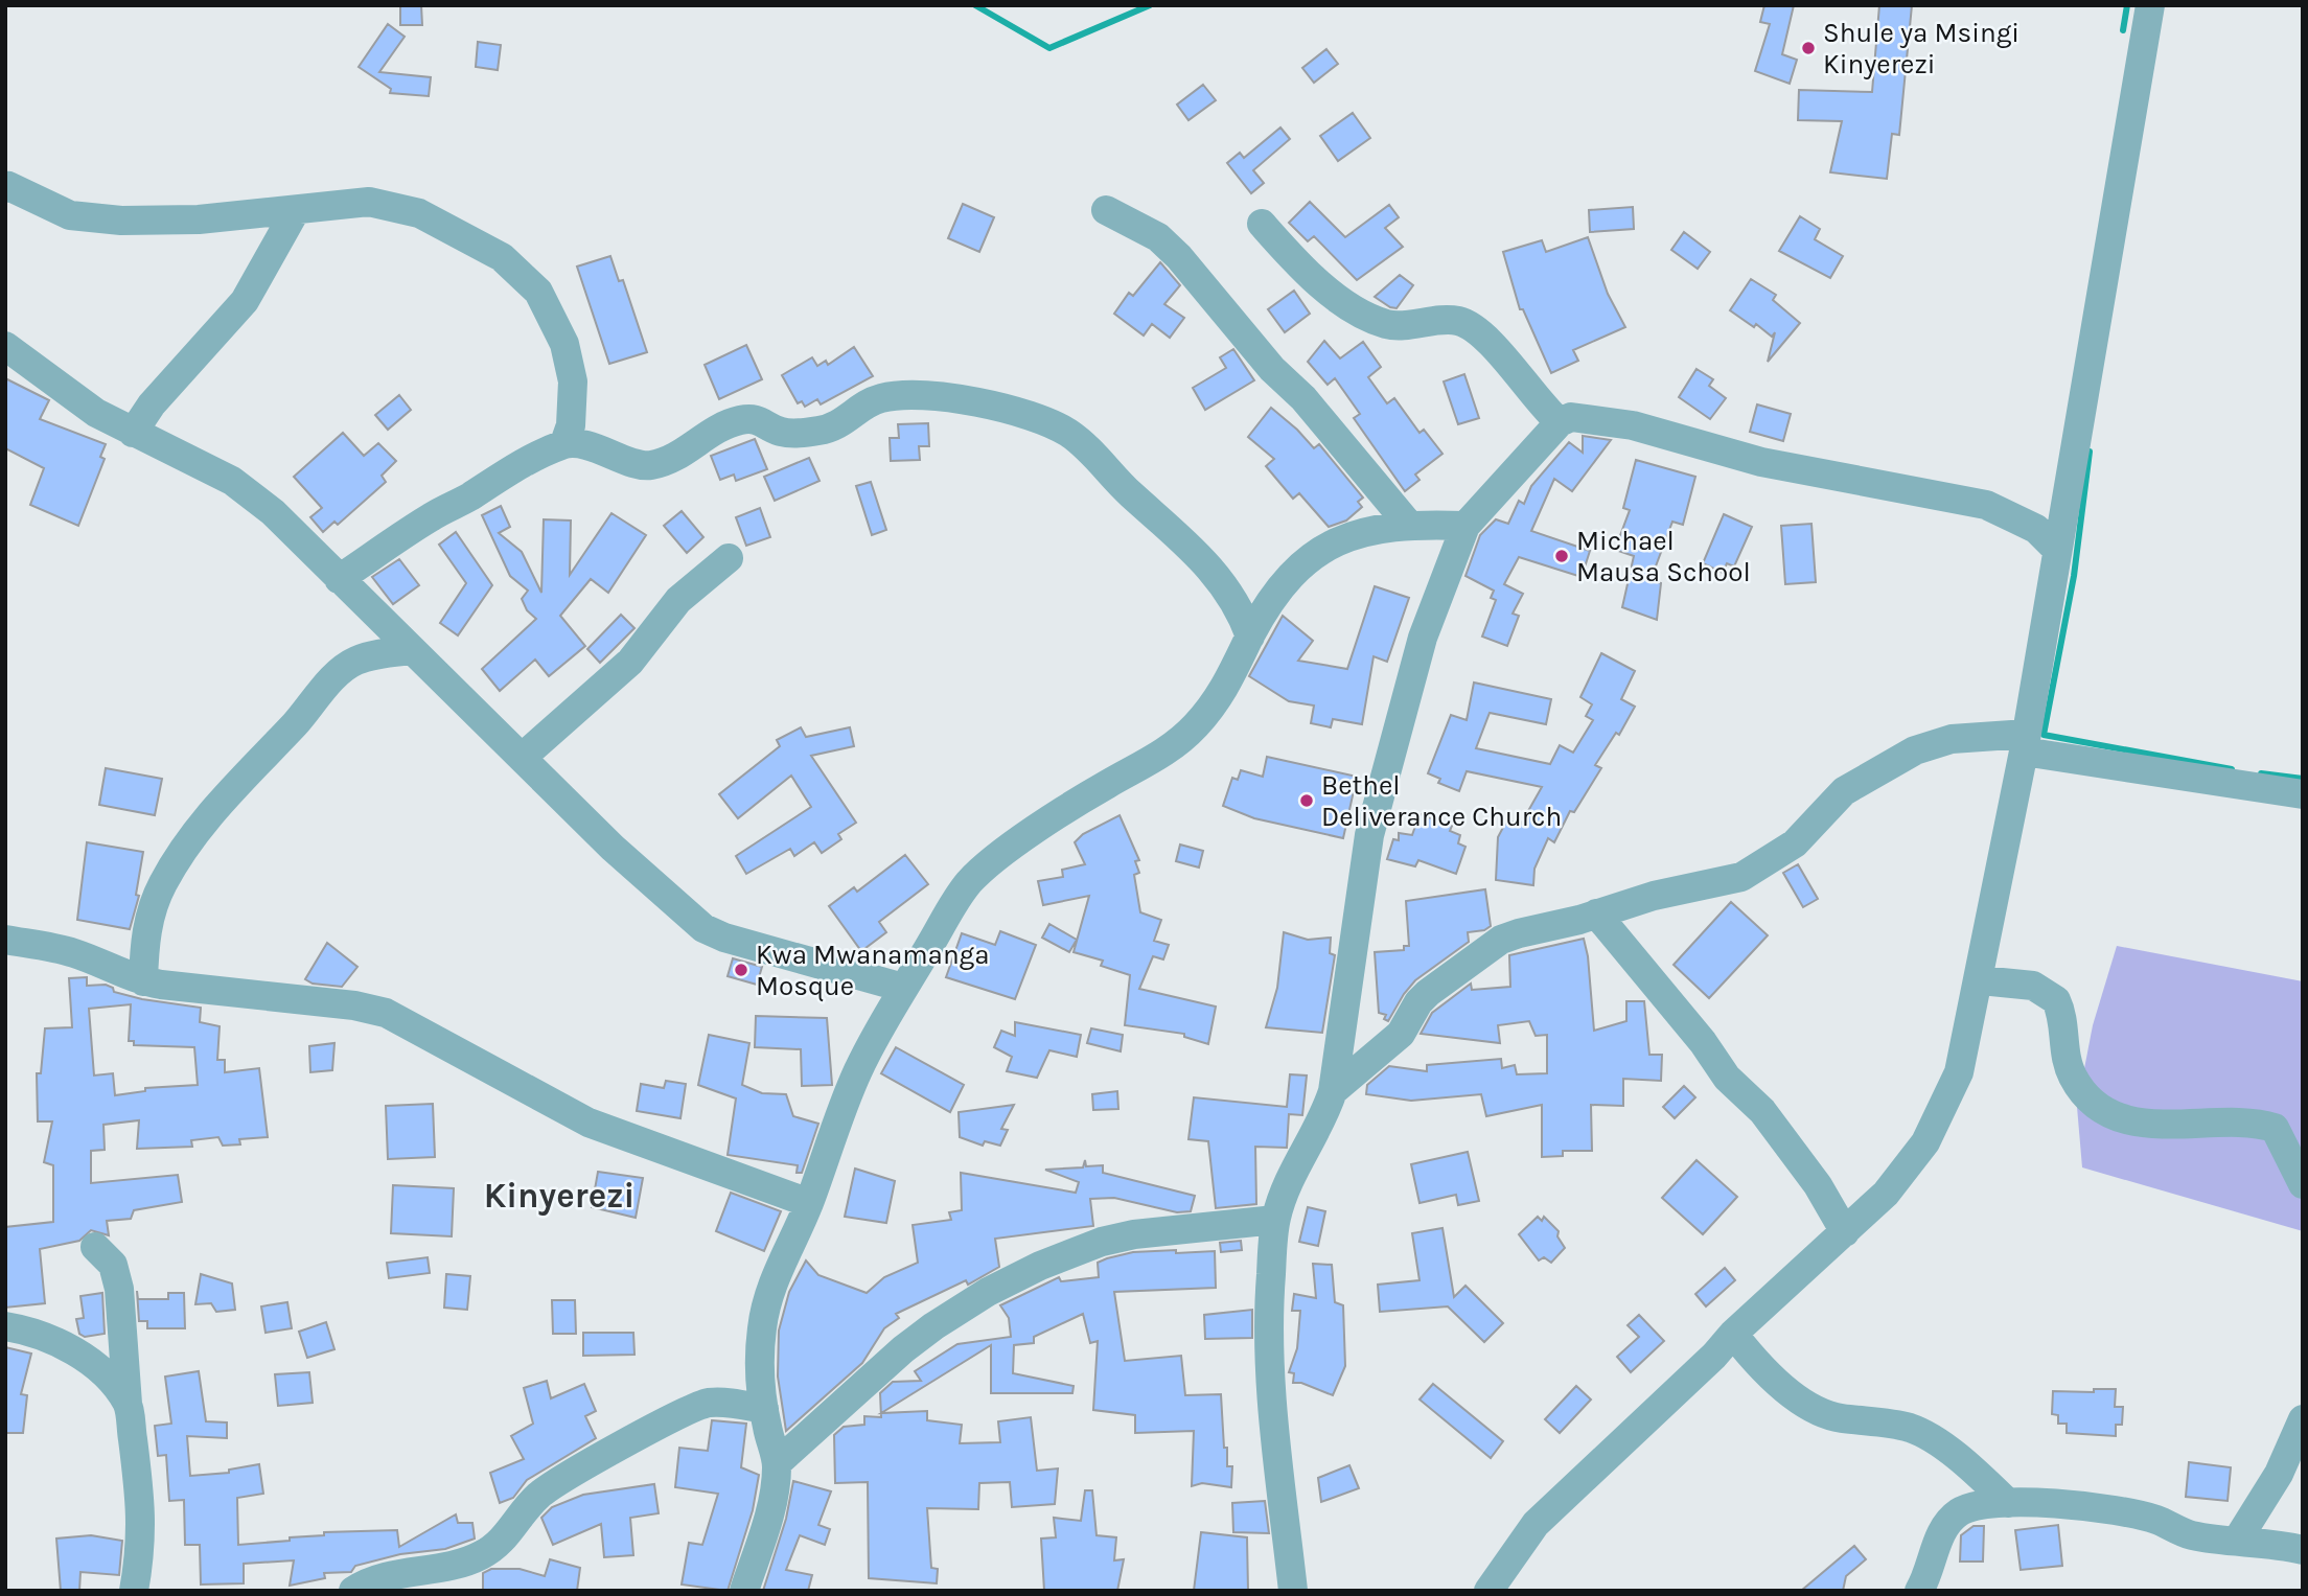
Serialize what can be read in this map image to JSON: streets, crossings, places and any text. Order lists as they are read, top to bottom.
{
  "districts": ["Kinyerezi"],
  "places": [
    "Shule ya Msingi Kinyerezi",
    "Michael Mausa School",
    "Bethel Deliverance Church",
    "Kwa Mwanamanga Mosque"
  ]
}
